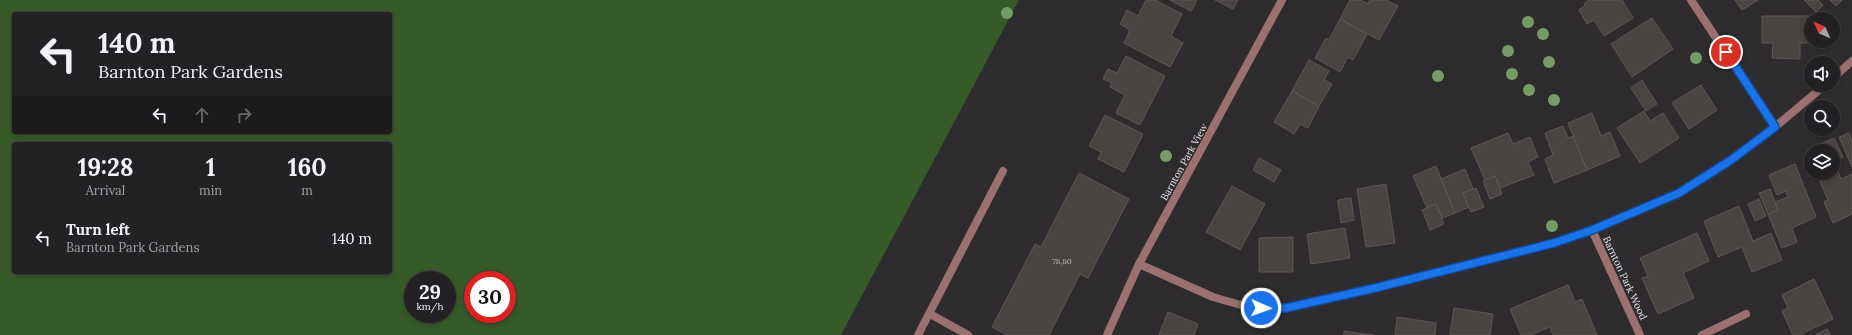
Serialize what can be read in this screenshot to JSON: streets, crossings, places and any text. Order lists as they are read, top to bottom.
{
  "streets": {
    "street": ["Barnton Park View", "Barnton Park Wood"]
  },
  "house_numbers": ["78,80"],
  "north": "top left",
  "page": {
    "turn": ["140 m", "Barnton Park Gardens"],
    "eta": [
      "19:28",
      "Arrival",
      "1",
      "min",
      "160",
      "m"
    ],
    "list": [
      {
        "name": "Turn left",
        "note": "Barnton Park Gardens",
        "value": "140 m"
      }
    ],
    "speed": "29 km/h",
    "limit": "30"
  }
}
